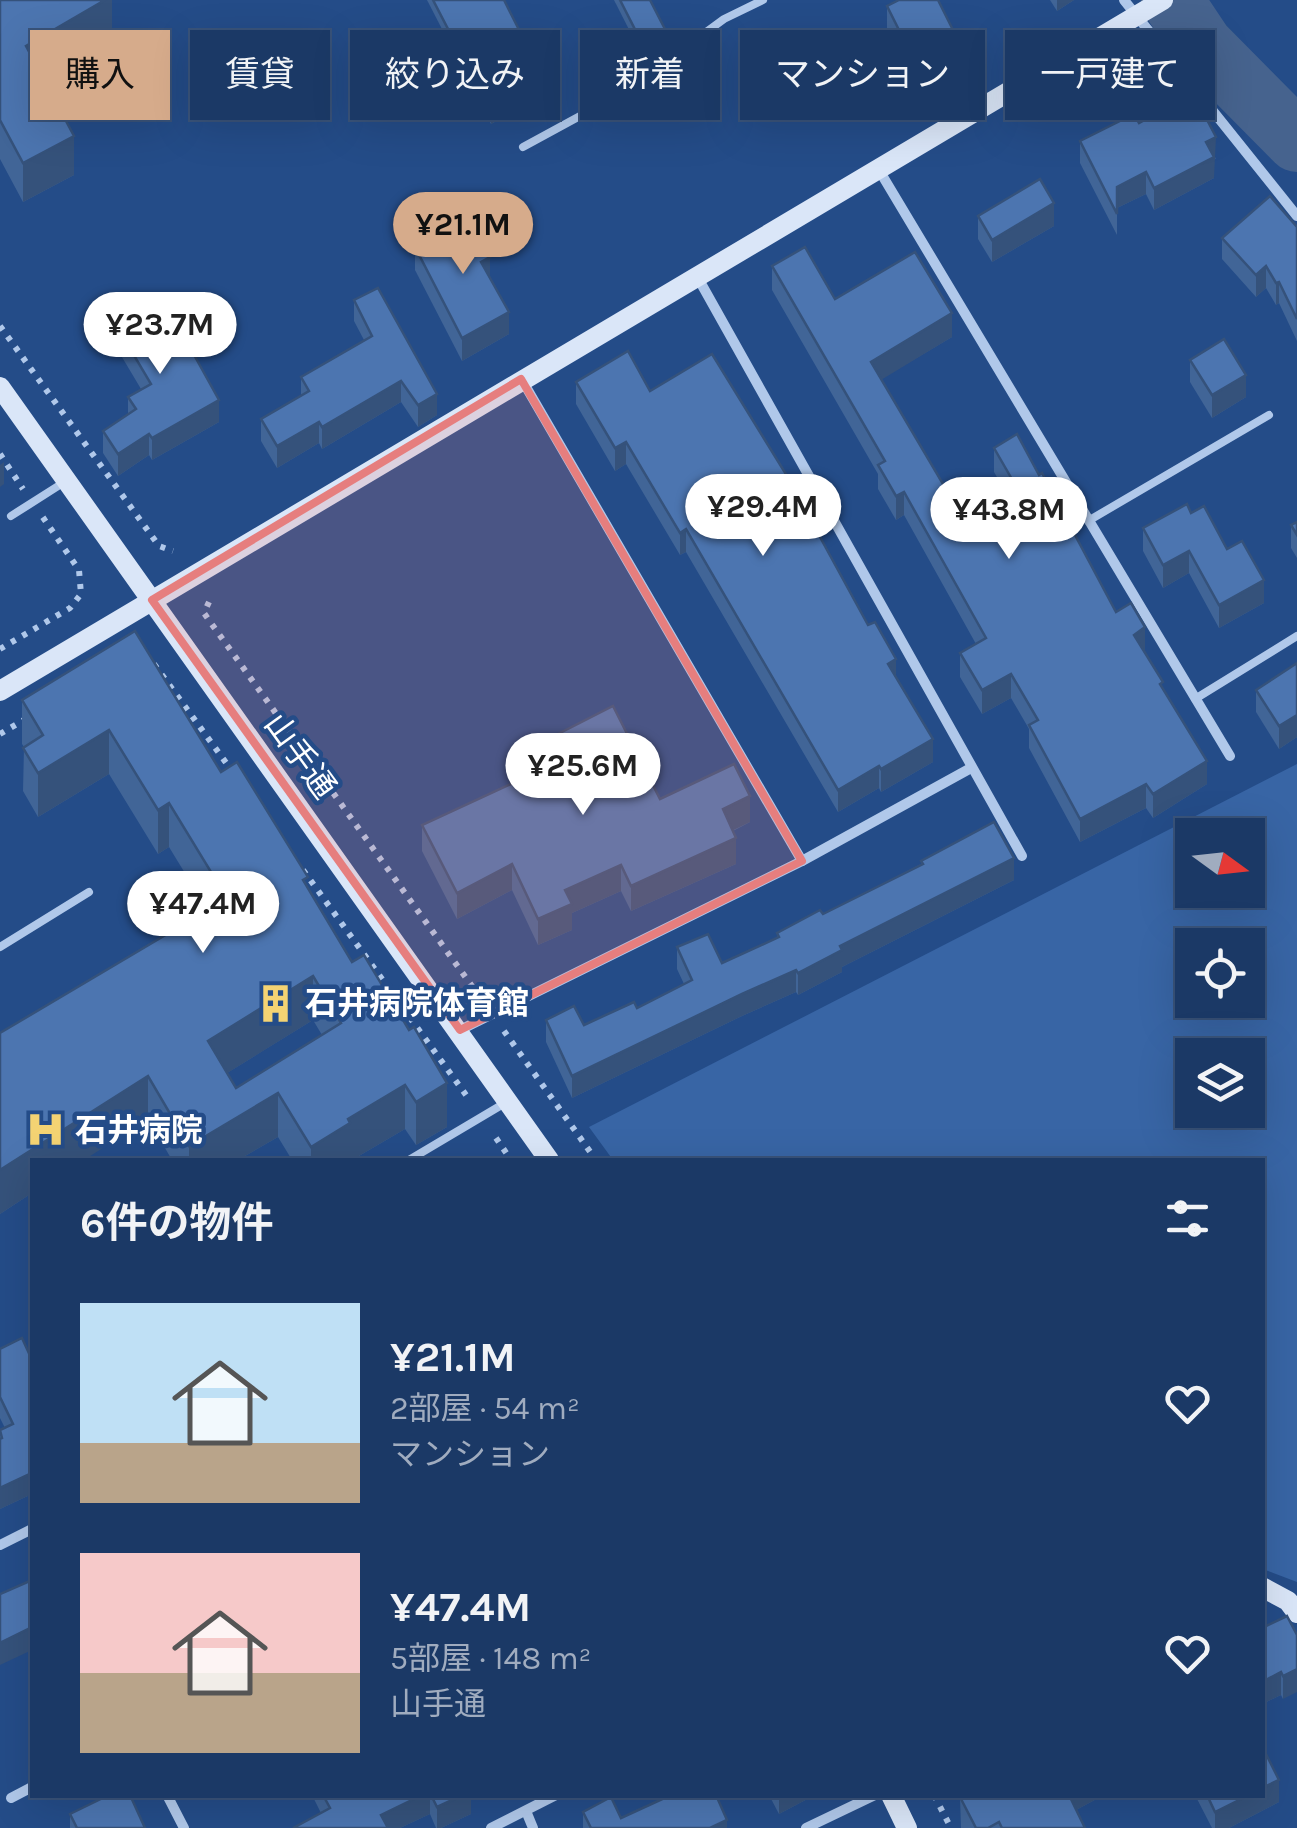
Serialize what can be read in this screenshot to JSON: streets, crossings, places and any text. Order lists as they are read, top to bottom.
{
  "streets": {
    "street": ["山手通"]
  },
  "places": {
    "building": ["石井病院体育館"],
    "hospital": ["石井病院"]
  },
  "north": "right",
  "page": {
    "chip": [
      "購入",
      "賃貸",
      "絞り込み",
      "新着",
      "マンション",
      "一戸建て"
    ],
    "price": [
      "¥21.1M",
      "¥23.7M",
      "¥29.4M",
      "¥43.8M",
      "¥25.6M",
      "¥47.4M"
    ],
    "heading": "6件の物件",
    "list": [
      {
        "name": "¥21.1M",
        "note": "2部屋 · 54 m² · マンション"
      },
      {
        "name": "¥47.4M",
        "note": "5部屋 · 148 m² · 山手通"
      }
    ]
  }
}
